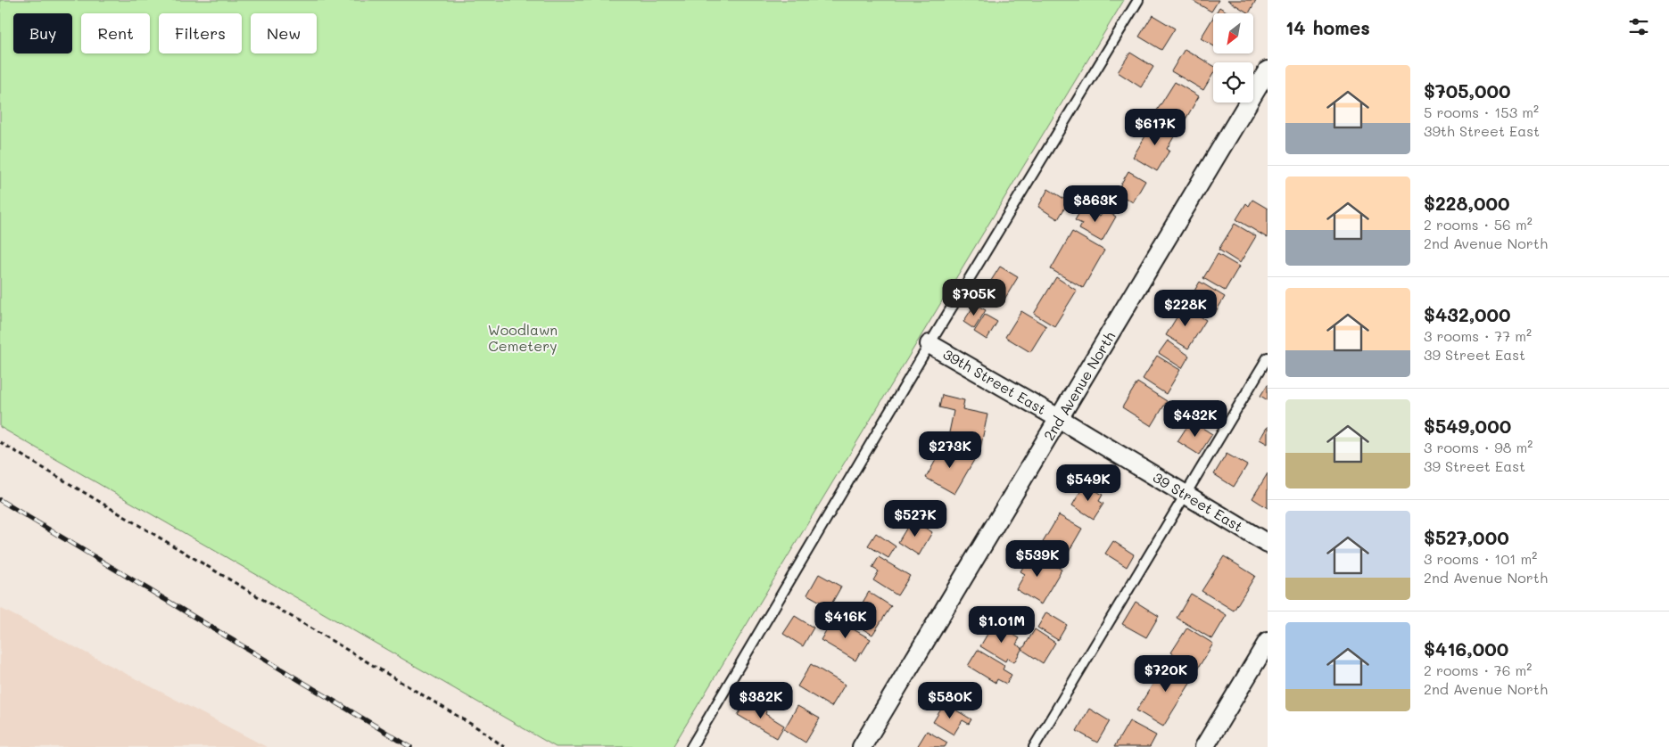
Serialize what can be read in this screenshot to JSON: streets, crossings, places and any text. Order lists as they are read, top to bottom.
{
  "streets": {
    "street": ["39th Street East", "2nd Avenue North", "39 Street East"]
  },
  "crossings": [
    ["39th Street East", "2nd Avenue North"],
    ["39th Street East", "39 Street East"],
    ["2nd Avenue North", "39 Street East"]
  ],
  "parks": ["Woodlawn Cemetery"],
  "north": "bottom left",
  "page": {
    "heading": "14 homes",
    "chip": [
      "Buy",
      "Rent",
      "Filters",
      "New"
    ],
    "list": [
      {
        "name": "$705,000",
        "note": "5 rooms · 153 m² · 39th Street East"
      },
      {
        "name": "$228,000",
        "note": "2 rooms · 56 m² · 2nd Avenue North"
      },
      {
        "name": "$432,000",
        "note": "3 rooms · 77 m² · 39 Street East"
      },
      {
        "name": "$549,000",
        "note": "3 rooms · 98 m² · 39 Street East"
      },
      {
        "name": "$527,000",
        "note": "3 rooms · 101 m² · 2nd Avenue North"
      },
      {
        "name": "$416,000",
        "note": "2 rooms · 76 m² · 2nd Avenue North"
      }
    ],
    "price": [
      "$617K",
      "$863K",
      "$705K",
      "$228K",
      "$432K",
      "$273K",
      "$549K",
      "$527K",
      "$539K",
      "$416K",
      "$1.01M",
      "$720K",
      "$382K",
      "$580K"
    ]
  }
}
